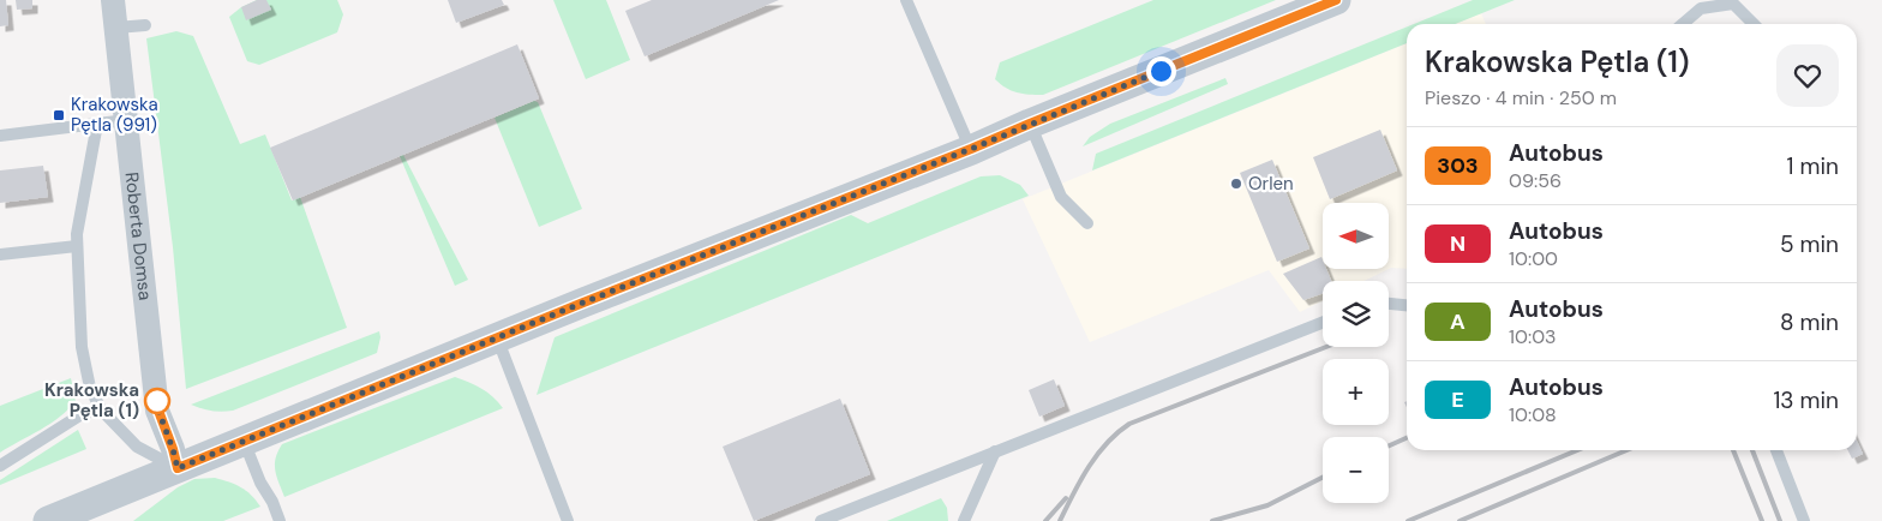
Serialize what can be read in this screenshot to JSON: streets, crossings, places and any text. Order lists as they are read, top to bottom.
{
  "streets": {
    "street": ["Roberta Domsa"]
  },
  "places": {
    "transit": ["Krakowska Pętla (991)"],
    "other": ["Orlen", "Krakowska Pętla (1)"]
  },
  "lines": ["bus line 303"],
  "north": "left",
  "page": {
    "heading": ["Krakowska Pętla (1)", "Pieszo · 4 min · 250 m"],
    "list": [
      {
        "mark": "303",
        "name": "Autobus",
        "note": "09:56",
        "value": "1 min"
      },
      {
        "mark": "N",
        "name": "Autobus",
        "note": "10:00",
        "value": "5 min"
      },
      {
        "mark": "A",
        "name": "Autobus",
        "note": "10:03",
        "value": "8 min"
      },
      {
        "mark": "E",
        "name": "Autobus",
        "note": "10:08",
        "value": "13 min"
      }
    ],
    "map_buttons": ["+", "−"]
  }
}
